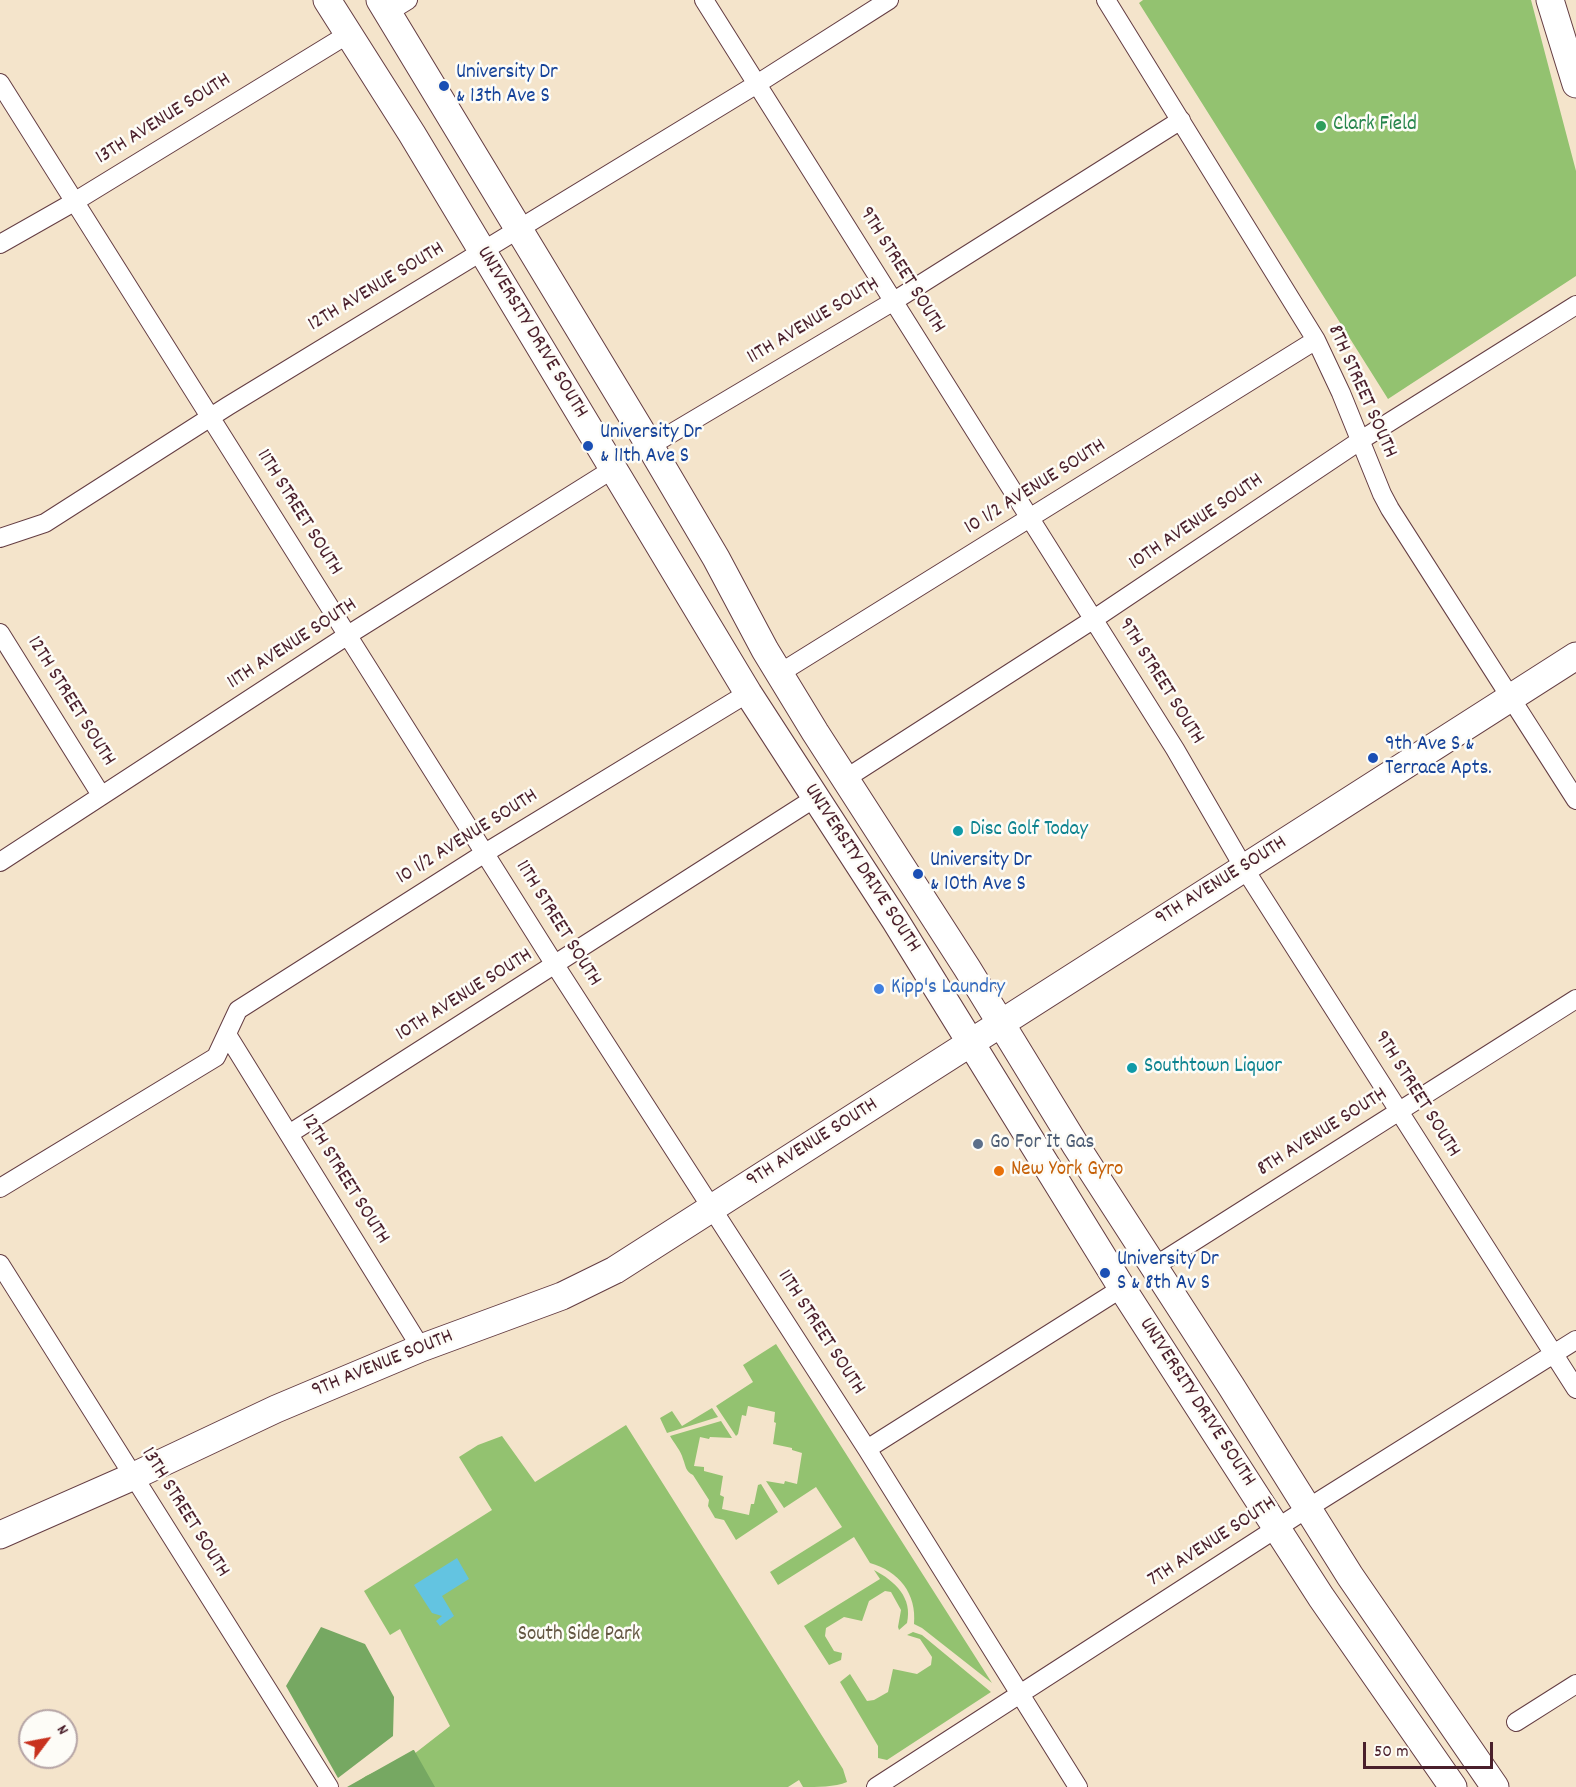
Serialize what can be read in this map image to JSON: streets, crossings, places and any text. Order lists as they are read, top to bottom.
{
  "streets": {
    "main road": ["UNIVERSITY DRIVE SOUTH", "9TH AVENUE SOUTH"],
    "street": [
      "13TH AVENUE SOUTH",
      "9TH STREET SOUTH",
      "12TH AVENUE SOUTH",
      "11TH AVENUE SOUTH",
      "8TH STREET SOUTH",
      "10 1/2 AVENUE SOUTH",
      "11TH STREET SOUTH",
      "10TH AVENUE SOUTH",
      "12TH STREET SOUTH",
      "8TH AVENUE SOUTH",
      "13TH STREET SOUTH",
      "7TH AVENUE SOUTH"
    ]
  },
  "crossings": [
    ["13TH AVENUE SOUTH", "UNIVERSITY DRIVE SOUTH"],
    ["13TH AVENUE SOUTH", "11TH STREET SOUTH"],
    ["9TH STREET SOUTH", "12TH AVENUE SOUTH"],
    ["9TH STREET SOUTH", "11TH AVENUE SOUTH"],
    ["9TH STREET SOUTH", "10 1/2 AVENUE SOUTH"],
    ["9TH STREET SOUTH", "10TH AVENUE SOUTH"],
    ["9TH STREET SOUTH", "9TH AVENUE SOUTH"],
    ["9TH STREET SOUTH", "8TH AVENUE SOUTH"],
    ["9TH STREET SOUTH", "7TH AVENUE SOUTH"],
    ["12TH AVENUE SOUTH", "UNIVERSITY DRIVE SOUTH"],
    ["12TH AVENUE SOUTH", "11TH STREET SOUTH"],
    ["11TH AVENUE SOUTH", "UNIVERSITY DRIVE SOUTH"],
    ["11TH AVENUE SOUTH", "8TH STREET SOUTH"],
    ["11TH AVENUE SOUTH", "11TH STREET SOUTH"],
    ["11TH AVENUE SOUTH", "12TH STREET SOUTH"],
    ["UNIVERSITY DRIVE SOUTH", "10 1/2 AVENUE SOUTH"],
    ["UNIVERSITY DRIVE SOUTH", "10TH AVENUE SOUTH"],
    ["UNIVERSITY DRIVE SOUTH", "9TH AVENUE SOUTH"],
    ["UNIVERSITY DRIVE SOUTH", "8TH AVENUE SOUTH"],
    ["UNIVERSITY DRIVE SOUTH", "7TH AVENUE SOUTH"],
    ["8TH STREET SOUTH", "10 1/2 AVENUE SOUTH"],
    ["8TH STREET SOUTH", "10TH AVENUE SOUTH"],
    ["8TH STREET SOUTH", "9TH AVENUE SOUTH"],
    ["10 1/2 AVENUE SOUTH", "11TH STREET SOUTH"],
    ["10 1/2 AVENUE SOUTH", "12TH STREET SOUTH"],
    ["11TH STREET SOUTH", "10TH AVENUE SOUTH"],
    ["11TH STREET SOUTH", "9TH AVENUE SOUTH"],
    ["11TH STREET SOUTH", "7TH AVENUE SOUTH"],
    ["10TH AVENUE SOUTH", "12TH STREET SOUTH"],
    ["12TH STREET SOUTH", "9TH AVENUE SOUTH"],
    ["9TH AVENUE SOUTH", "13TH STREET SOUTH"]
  ],
  "parks": ["South Side Park"],
  "places": [
    "University Dr & 13th Ave S",
    "Clark Field",
    "University Dr & 11th Ave S",
    "9th Ave S & Terrace Apts.",
    "Disc Golf Today",
    "University Dr & 10th Ave S",
    "Kipp's Laundry",
    "Southtown Liquor",
    "Go For It Gas",
    "New York Gyro",
    "University Dr S & 8th Av S"
  ],
  "scale_bar": "50 m",
  "north": "top right"
}
